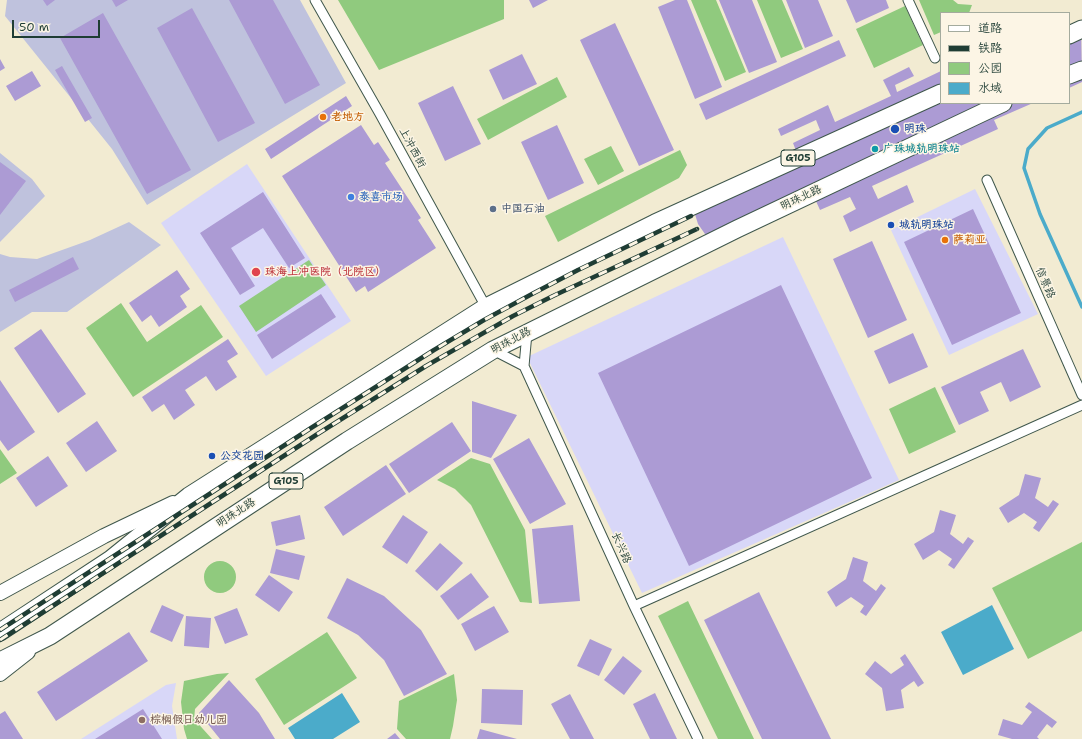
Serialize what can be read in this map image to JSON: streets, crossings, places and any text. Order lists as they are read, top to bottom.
{
  "streets": {
    "highway": ["G105", "明珠北路"],
    "street": ["上沖西街", "信景路", "长兴路"]
  },
  "crossings": [
    ["上沖西街", "G105"],
    ["明珠北路", "长兴路"]
  ],
  "places": [
    "老地方",
    "明珠",
    "广珠城轨明珠站",
    "泰喜市场",
    "中国石油",
    "城轨明珠站",
    "萨莉亚",
    "珠海上冲医院（北院区）",
    "公交花园",
    "棕榈假日幼儿园"
  ],
  "legend": [
    "道路",
    "铁路",
    "公园",
    "水域"
  ],
  "scale_bar": "50 m"
}
